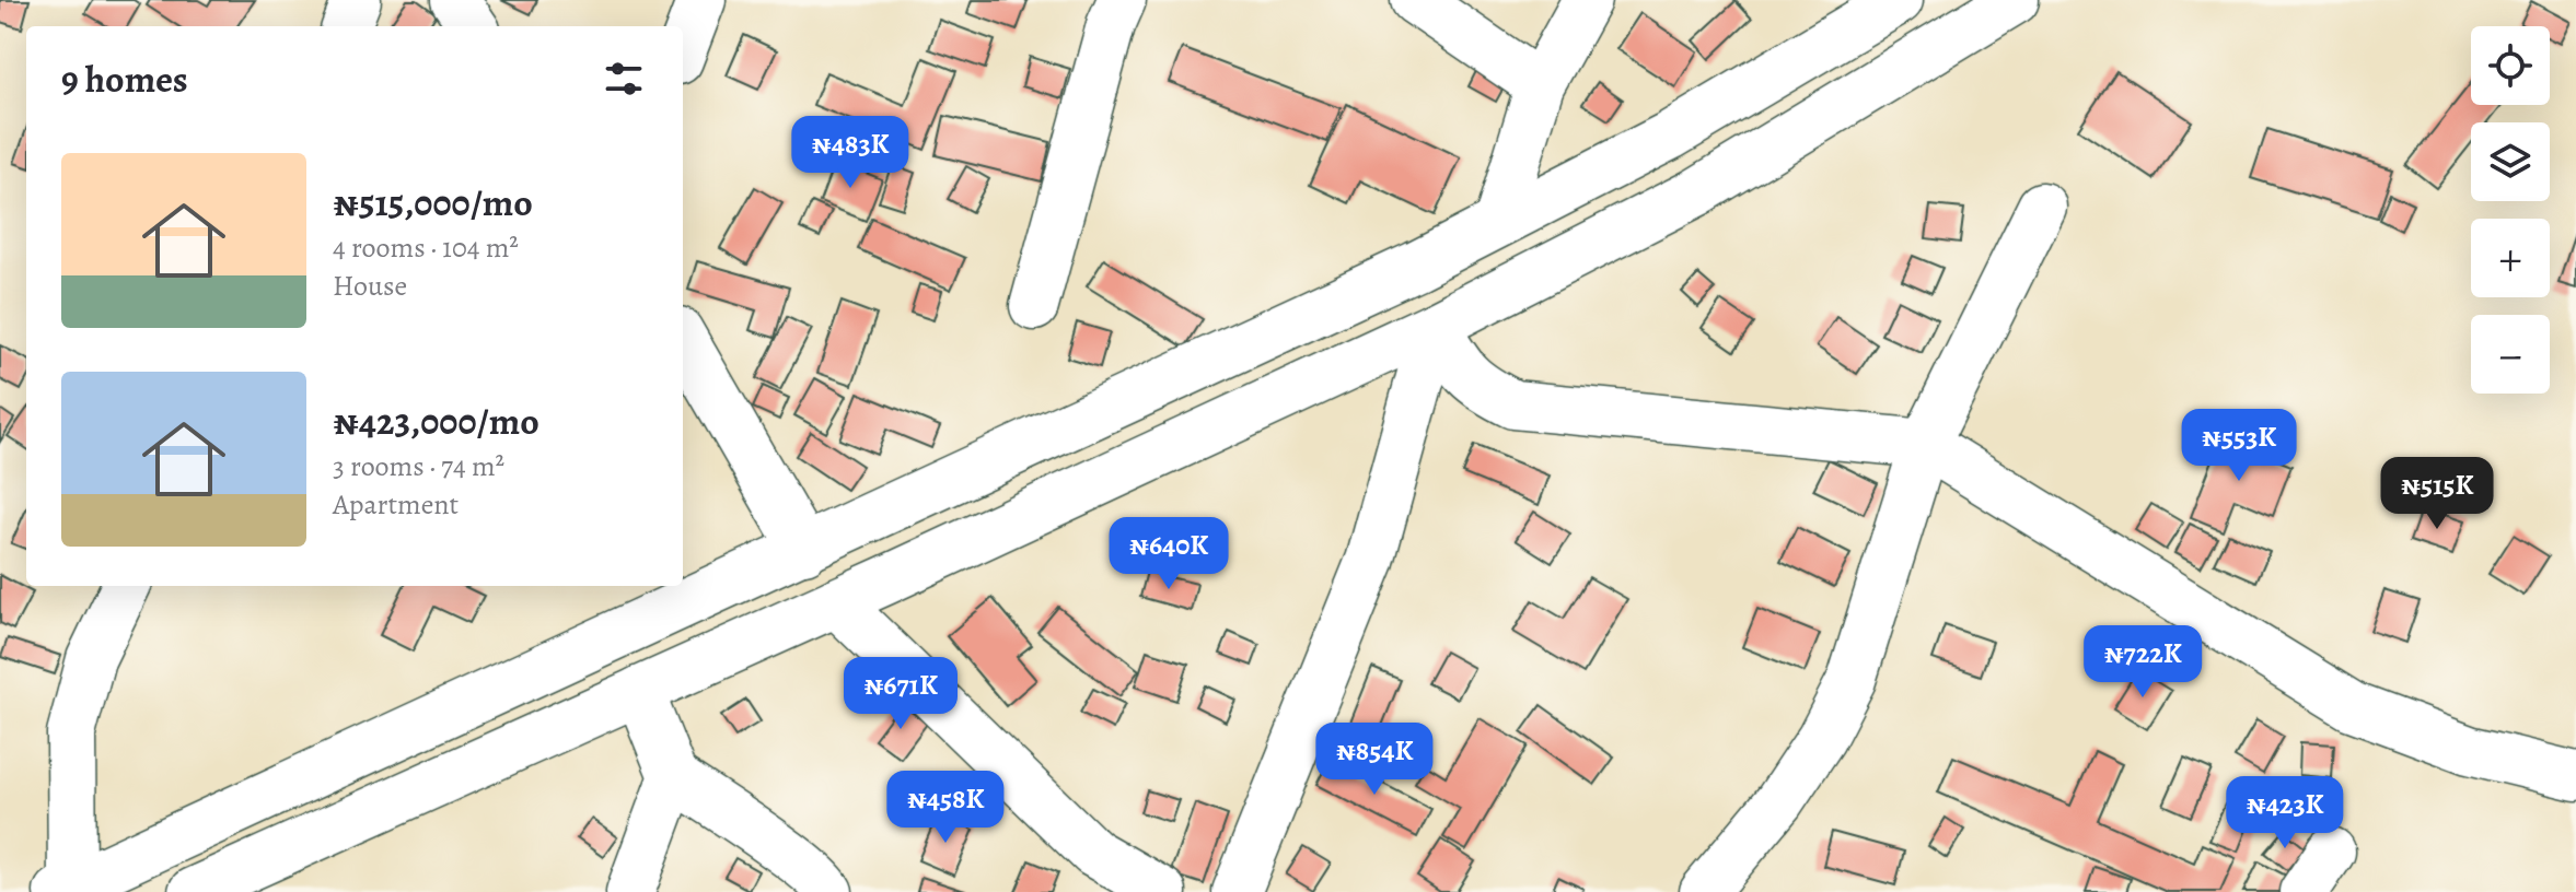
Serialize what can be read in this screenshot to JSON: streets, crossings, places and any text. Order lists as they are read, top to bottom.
{
  "page": {
    "map_buttons": ["+", "−"],
    "heading": "9 homes",
    "price": [
      "₦483K",
      "₦553K",
      "₦515K",
      "₦640K",
      "₦722K",
      "₦671K",
      "₦854K",
      "₦458K",
      "₦423K"
    ],
    "list": [
      {
        "name": "₦515,000/mo",
        "note": "4 rooms · 104 m² · House"
      },
      {
        "name": "₦423,000/mo",
        "note": "3 rooms · 74 m² · Apartment"
      }
    ]
  }
}
